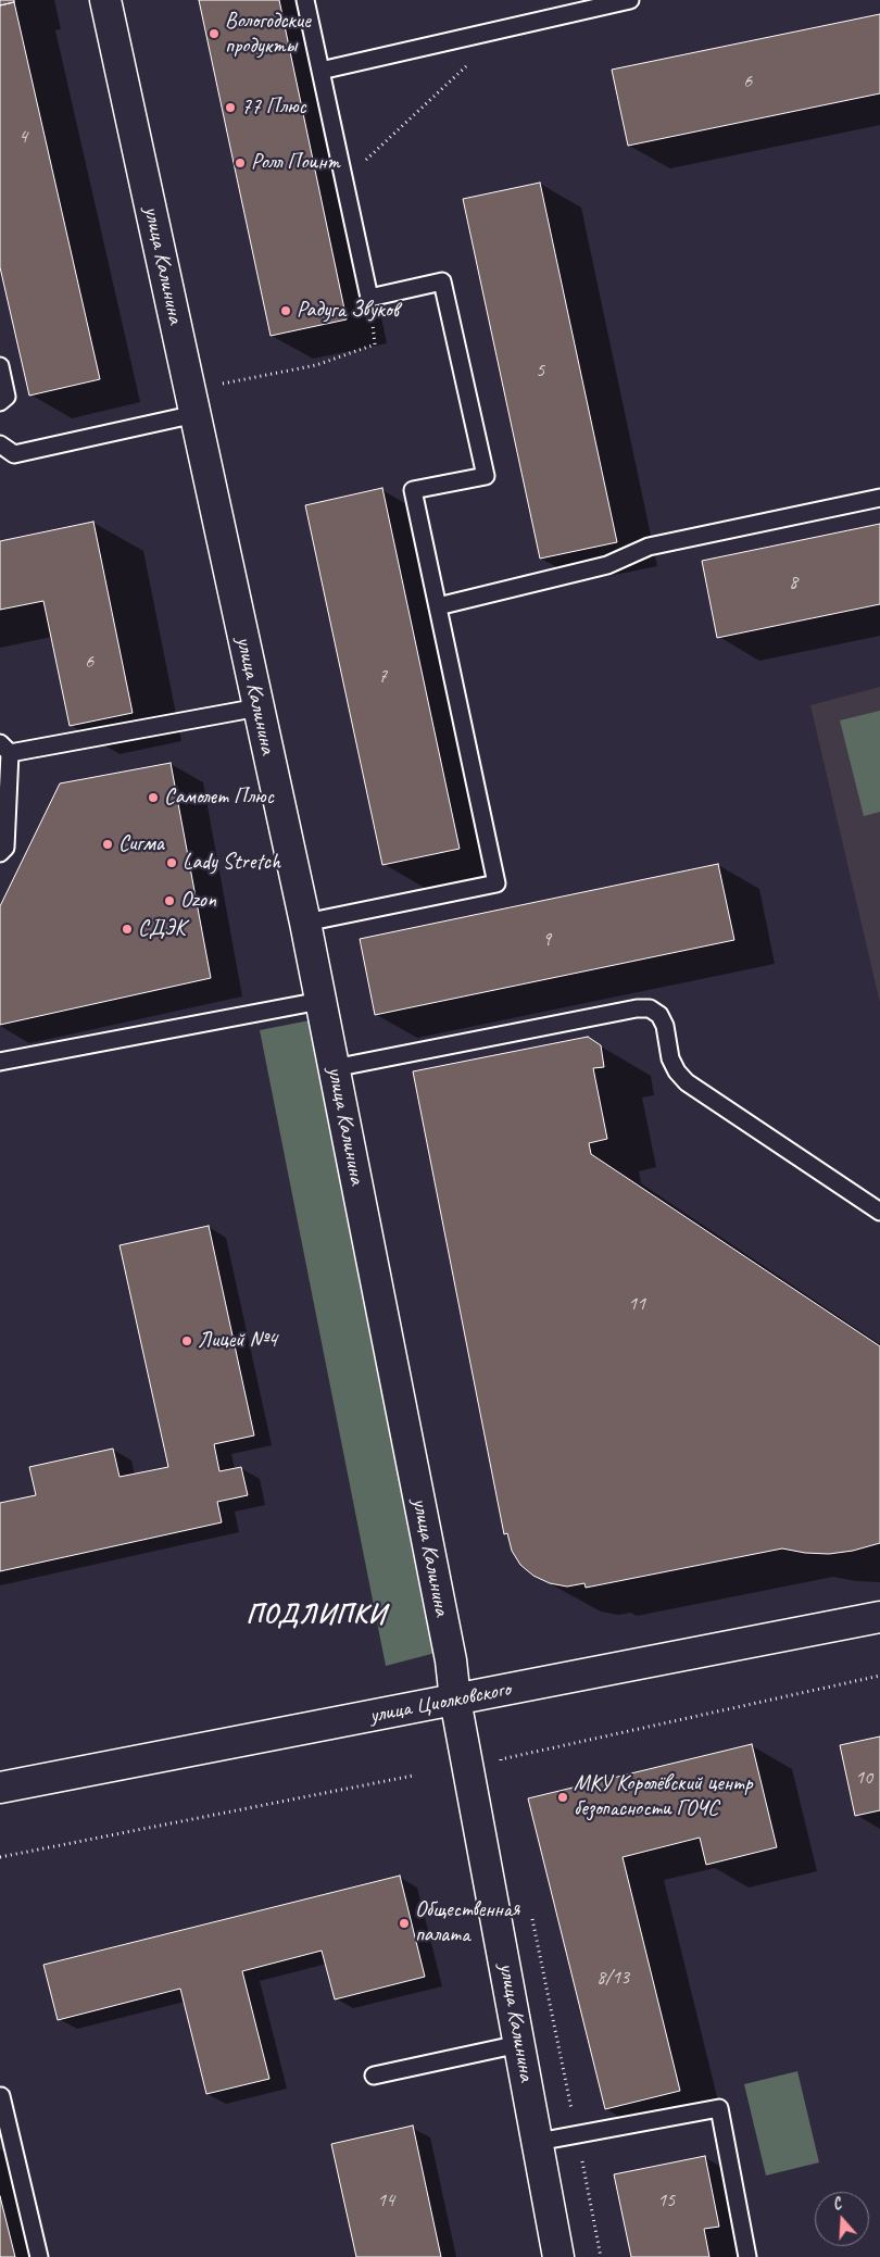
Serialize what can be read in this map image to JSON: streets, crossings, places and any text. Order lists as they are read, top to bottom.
{
  "streets": {
    "street": ["улица Калинина", "улица Циолковского"]
  },
  "crossings": [
    ["улица Калинина", "улица Циолковского"]
  ],
  "districts": ["ПОДЛИПКИ"],
  "places": [
    "Вологодские продукты",
    "77 Плюс",
    "Ролл Поинт",
    "Радуга Звуков",
    "Самолет Плюс",
    "Сигма",
    "Lady Stretch",
    "Ozon",
    "СДЭК",
    "Лицей №4",
    "МКУ Королёвский центр безопасности ГОЧС",
    "Общественная палата"
  ],
  "house_numbers": [
    "6",
    "4",
    "5",
    "8",
    "6",
    "7",
    "9",
    "11",
    "10",
    "8/13",
    "14",
    "15"
  ],
  "north": "top"
}
